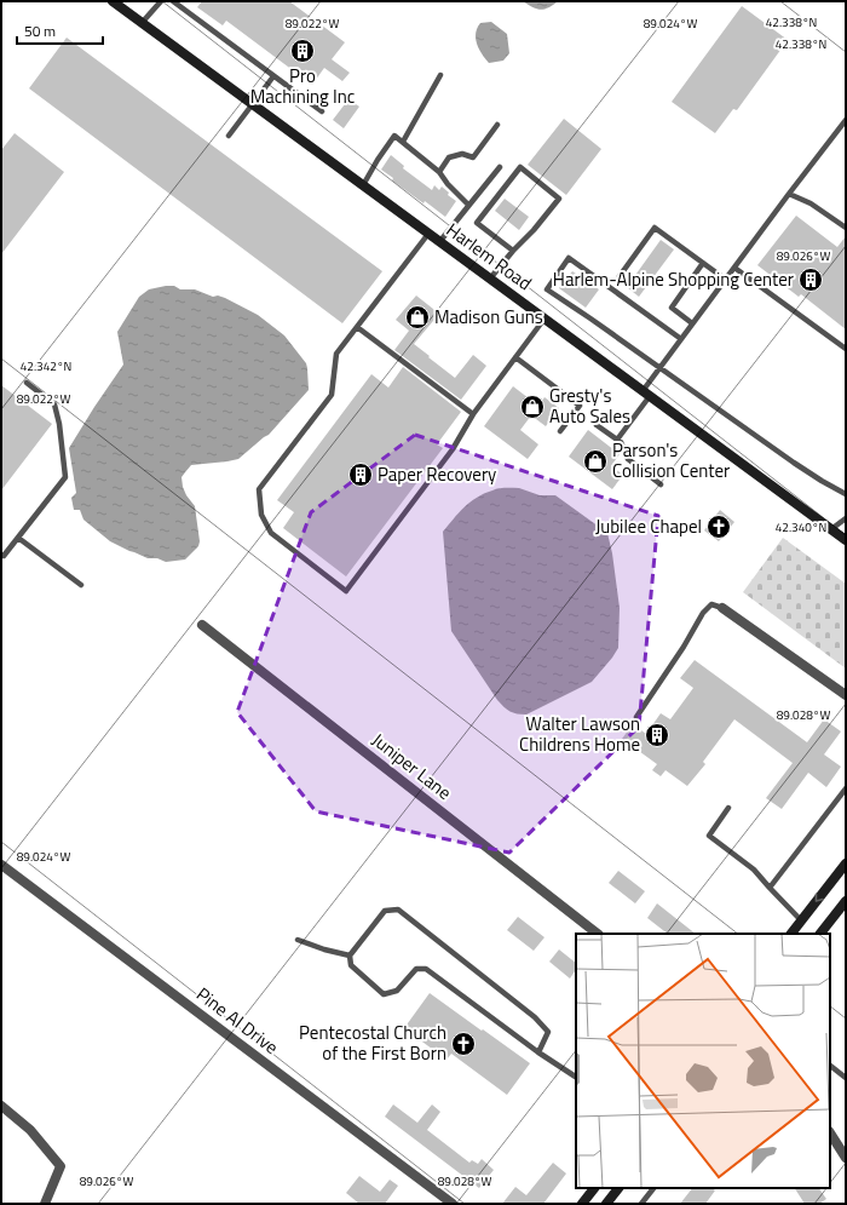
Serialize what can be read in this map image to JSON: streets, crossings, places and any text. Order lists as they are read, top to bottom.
{
  "streets": {
    "main road": ["Harlem Road"],
    "street": ["Juniper Lane", "Pine Al Drive"]
  },
  "places": {
    "building": [
      "Pro Machining Inc",
      "Harlem-Alpine Shopping Center",
      "Paper Recovery",
      "Walter Lawson Childrens Home"
    ],
    "shop": ["Madison Guns", "Gresty's Auto Sales", "Parson's Collision Center"],
    "church": ["Jubilee Chapel", "Pentecostal Church of the First Born"]
  },
  "scale_bar": "50 m",
  "coordinates": [
    "42.338°N",
    "89.022°W",
    "89.024°W",
    "89.026°W",
    "42.342°N",
    "42.340°N",
    "89.028°W"
  ]
}
